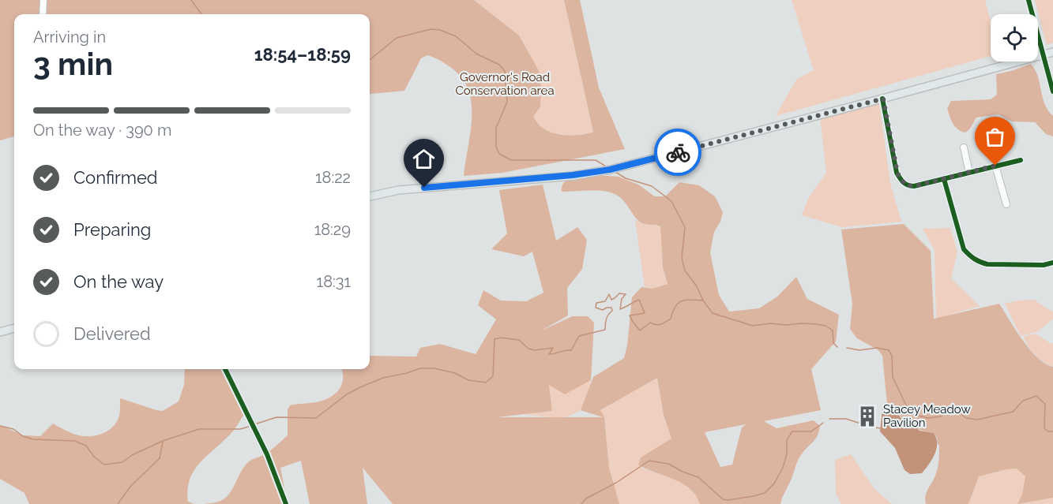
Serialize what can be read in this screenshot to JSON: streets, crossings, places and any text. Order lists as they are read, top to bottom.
{
  "parks": ["Governor's Road Conservation area"],
  "places": {
    "building": ["Stacey Meadow Pavilion"]
  },
  "page": {
    "heading": ["3 min", "Arriving in", "18:54–18:59"],
    "bar": "On the way · 390 m",
    "list": [
      ["Confirmed", "18:22"],
      ["Preparing", "18:29"],
      ["On the way", "18:31"],
      "Delivered"
    ]
  }
}
